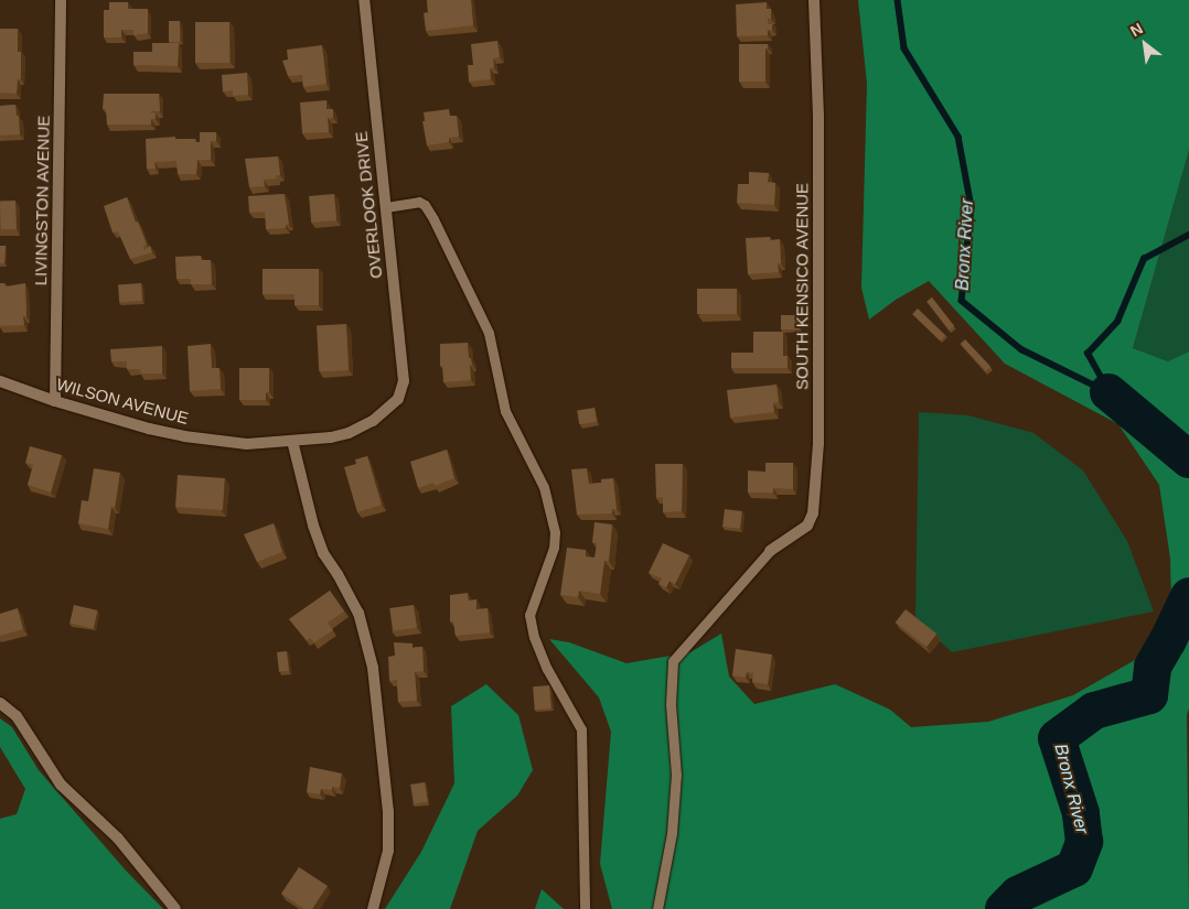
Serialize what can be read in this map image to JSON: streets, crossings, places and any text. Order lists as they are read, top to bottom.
{
  "streets": {
    "street": [
      "LIVINGSTON AVENUE",
      "OVERLOOK DRIVE",
      "SOUTH KENSICO AVENUE",
      "WILSON AVENUE"
    ]
  },
  "crossings": [
    ["LIVINGSTON AVENUE", "WILSON AVENUE"],
    ["OVERLOOK DRIVE", "WILSON AVENUE"]
  ],
  "water": ["Bronx River"],
  "north": "top left"
}
